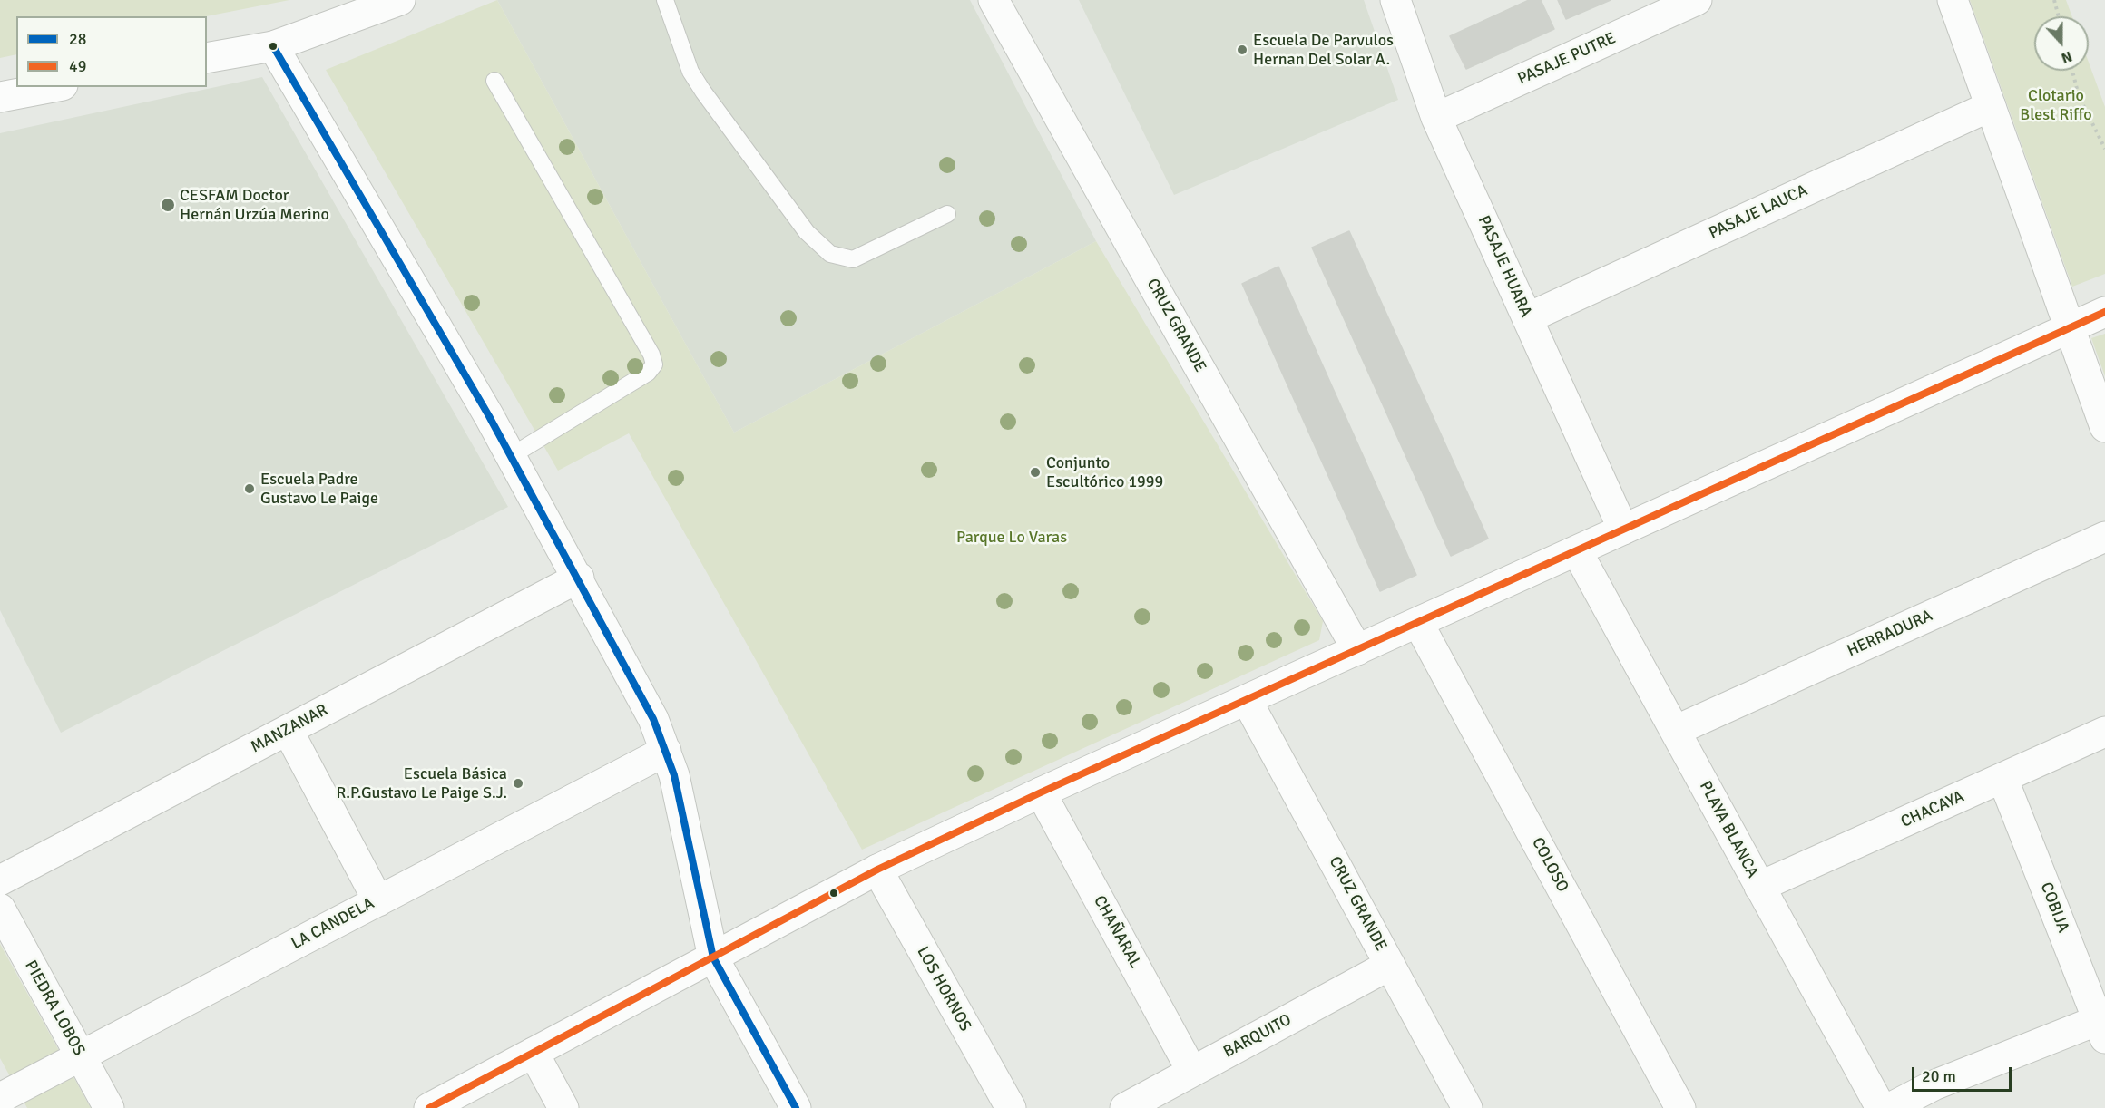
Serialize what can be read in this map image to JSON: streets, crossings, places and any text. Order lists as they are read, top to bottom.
{
  "streets": {
    "street": [
      "PASAJE PUTRE",
      "PASAJE LAUCA",
      "PASAJE HUARA",
      "CRUZ GRANDE",
      "HERRADURA",
      "MANZANAR",
      "CHACAYA",
      "PLAYA BLANCA",
      "COLOSO",
      "COBIJA",
      "LA CANDELA",
      "CHAÑARAL",
      "LOS HORNOS",
      "PIEDRA LOBOS",
      "BARQUITO"
    ]
  },
  "crossings": [
    ["PASAJE PUTRE", "PASAJE HUARA"],
    ["PASAJE LAUCA", "PASAJE HUARA"],
    ["CRUZ GRANDE", "BARQUITO"],
    ["HERRADURA", "PLAYA BLANCA"],
    ["CHACAYA", "PLAYA BLANCA"],
    ["CHACAYA", "COBIJA"],
    ["LA CANDELA", "PIEDRA LOBOS"],
    ["CHAÑARAL", "BARQUITO"]
  ],
  "parks": ["Clotario Blest Riffo", "Parque Lo Varas"],
  "places": [
    "Escuela De Parvulos Hernan Del Solar A.",
    "CESFAM Doctor Hernán Urzúa Merino",
    "Conjunto Escultórico 1999",
    "Escuela Padre Gustavo Le Paige",
    "Escuela Básica R.P.Gustavo Le Paige S.J."
  ],
  "lines": ["transit line 28", "transit line 49"],
  "legend": ["28", "49"],
  "scale_bar": "20 m",
  "north": "bottom"
}
